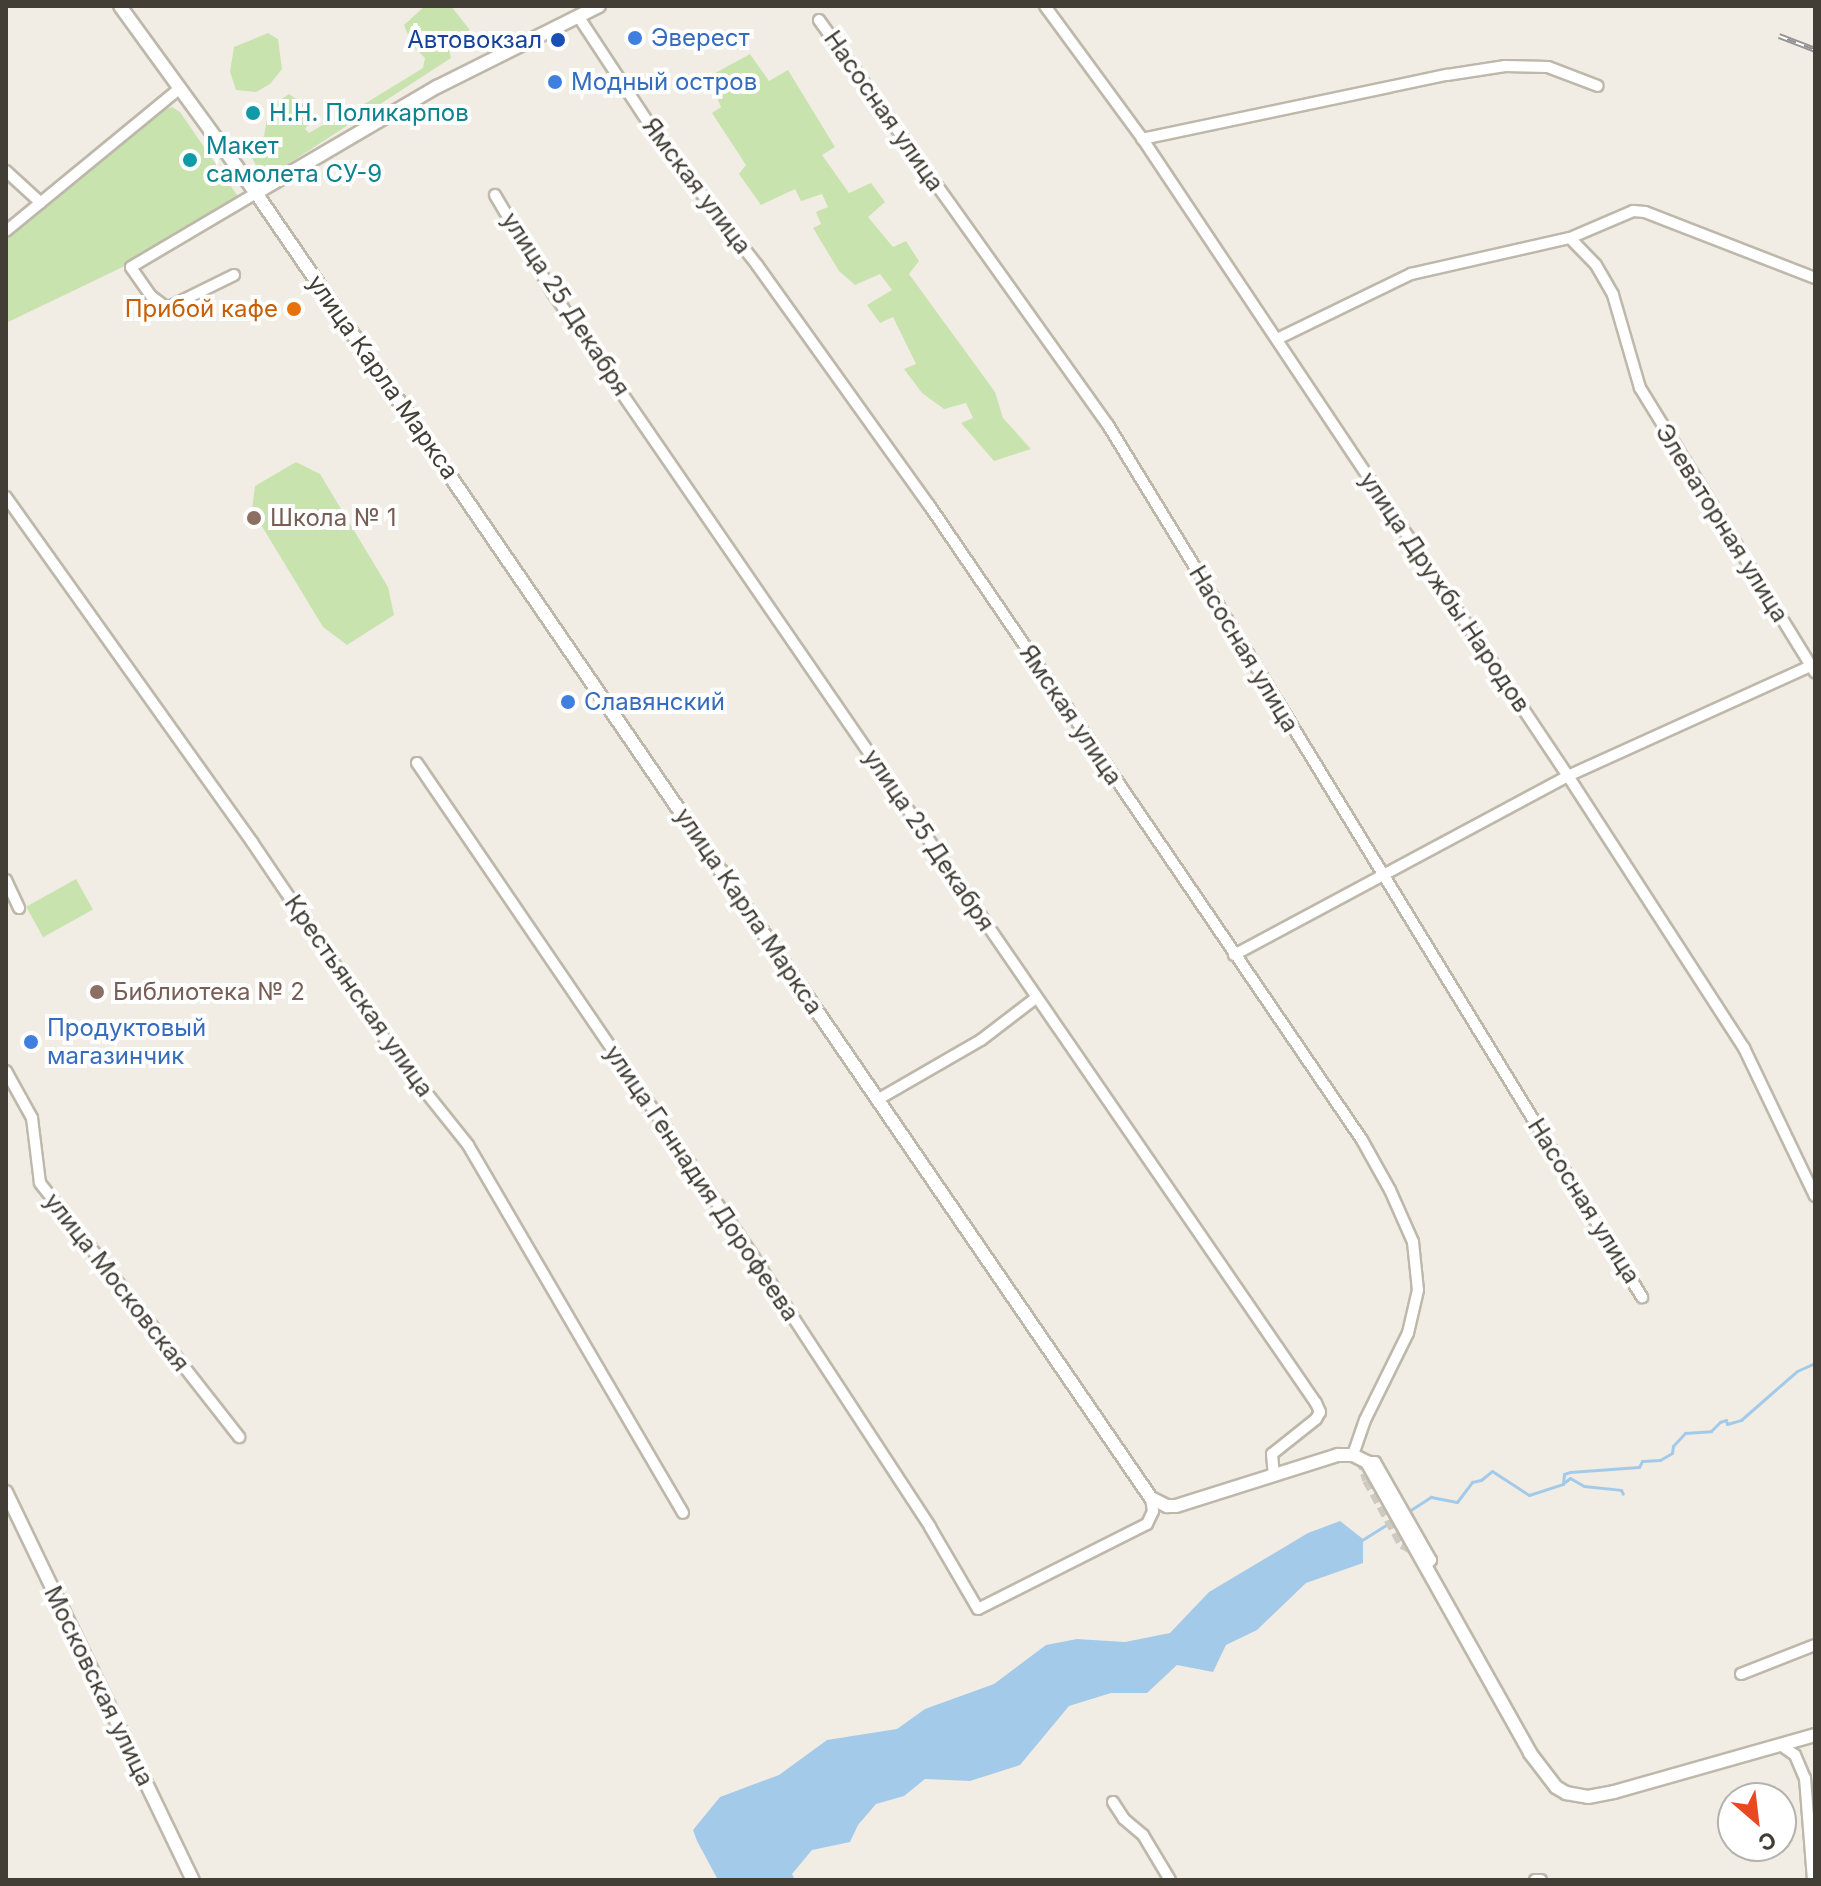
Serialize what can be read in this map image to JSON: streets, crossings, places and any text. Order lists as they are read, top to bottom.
{
  "streets": {
    "street": [
      "Насосная улица",
      "Ямская улица",
      "улица 25 Декабря",
      "улица Карла Маркса",
      "Элеваторная улица",
      "улица Дружбы Народов",
      "Крестьянская улица",
      "улица Геннадия Дорофеева",
      "улица Московская",
      "Московская улица"
    ]
  },
  "crossings": [
    ["улица Карла Маркса", "улица Геннадия Дорофеева"]
  ],
  "places": [
    "Эверест",
    "Автовокзал",
    "Модный остров",
    "Н.Н. Поликарпов",
    "Макет самолета СУ-9",
    "Прибой кафе",
    "Школа № 1",
    "Славянский",
    "Библиотека № 2",
    "Продуктовый магазинчик"
  ],
  "north": "bottom right"
}
